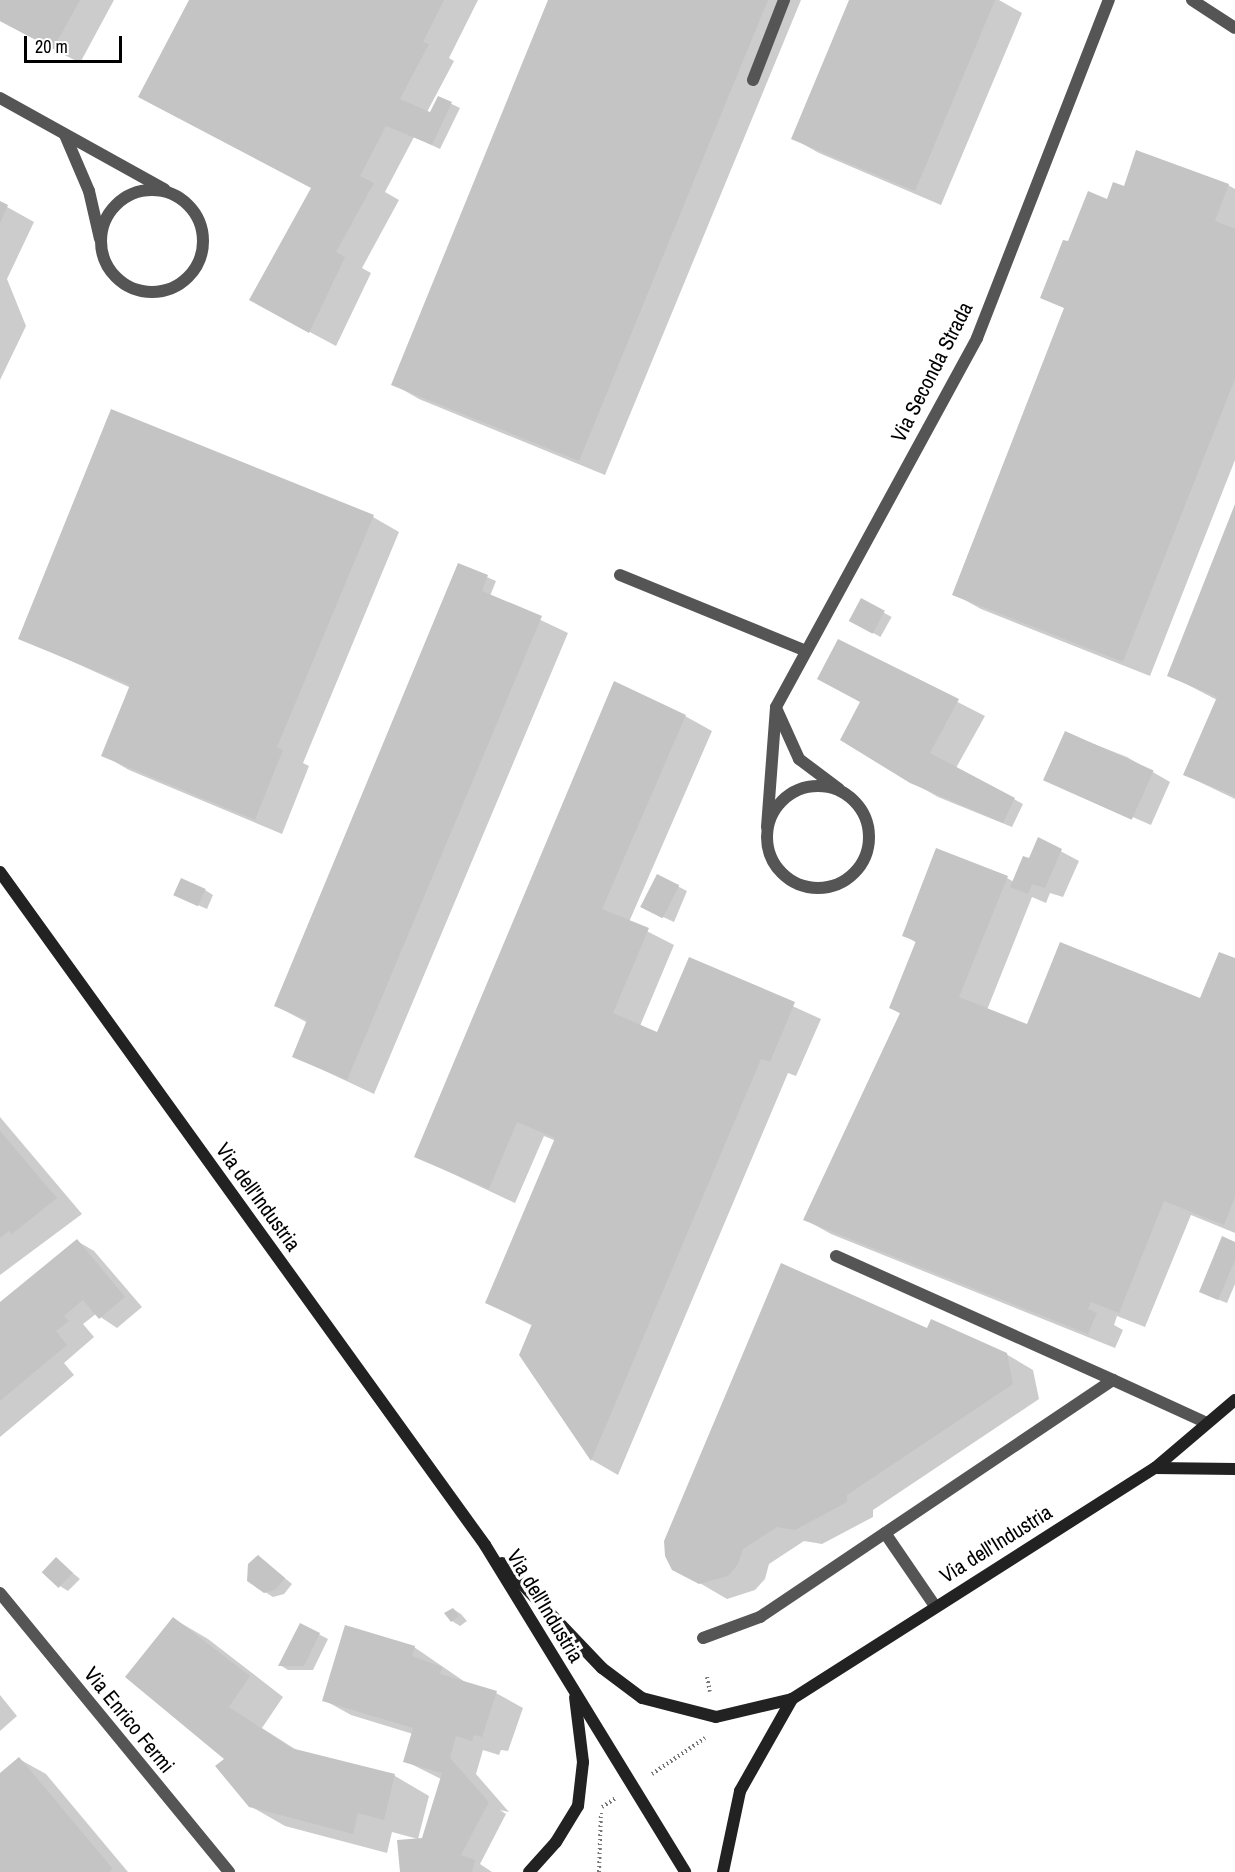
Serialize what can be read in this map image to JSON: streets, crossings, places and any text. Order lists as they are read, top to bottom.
{
  "streets": {
    "main road": ["Via dell'Industria"],
    "street": ["Via Seconda Strada", "Via Enrico Fermi"]
  },
  "scale_bar": "20 m"
}
